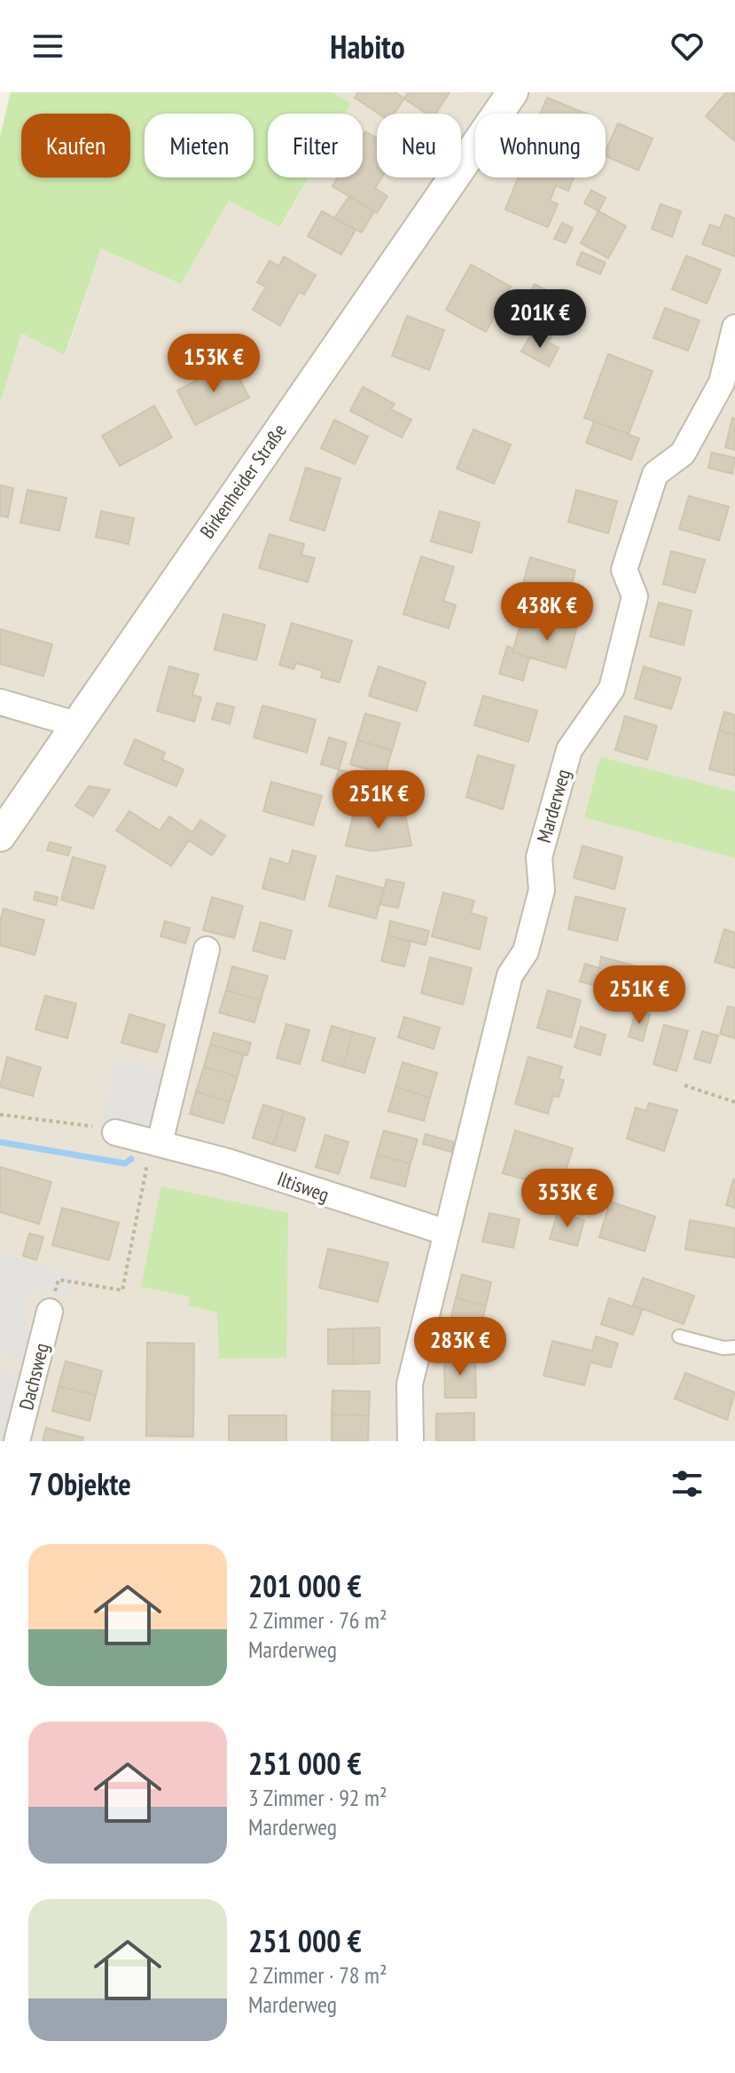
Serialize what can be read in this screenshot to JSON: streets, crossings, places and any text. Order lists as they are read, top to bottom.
{
  "streets": {
    "street": [
      "Birkenheider Straße",
      "Marderweg",
      "Iltisweg",
      "Dachsweg"
    ]
  },
  "crossings": [
    ["Marderweg", "Iltisweg"]
  ],
  "page": {
    "header": "Habito",
    "chip": [
      "Kaufen",
      "Mieten",
      "Filter",
      "Neu",
      "Wohnung"
    ],
    "price": [
      "201K €",
      "153K €",
      "438K €",
      "251K €",
      "251K €",
      "353K €",
      "283K €"
    ],
    "heading": "7 Objekte",
    "list": [
      {
        "name": "201 000 €",
        "note": "2 Zimmer · 76 m² · Marderweg"
      },
      {
        "name": "251 000 €",
        "note": "3 Zimmer · 92 m² · Marderweg"
      },
      {
        "name": "251 000 €",
        "note": "2 Zimmer · 78 m² · Marderweg"
      }
    ]
  }
}
